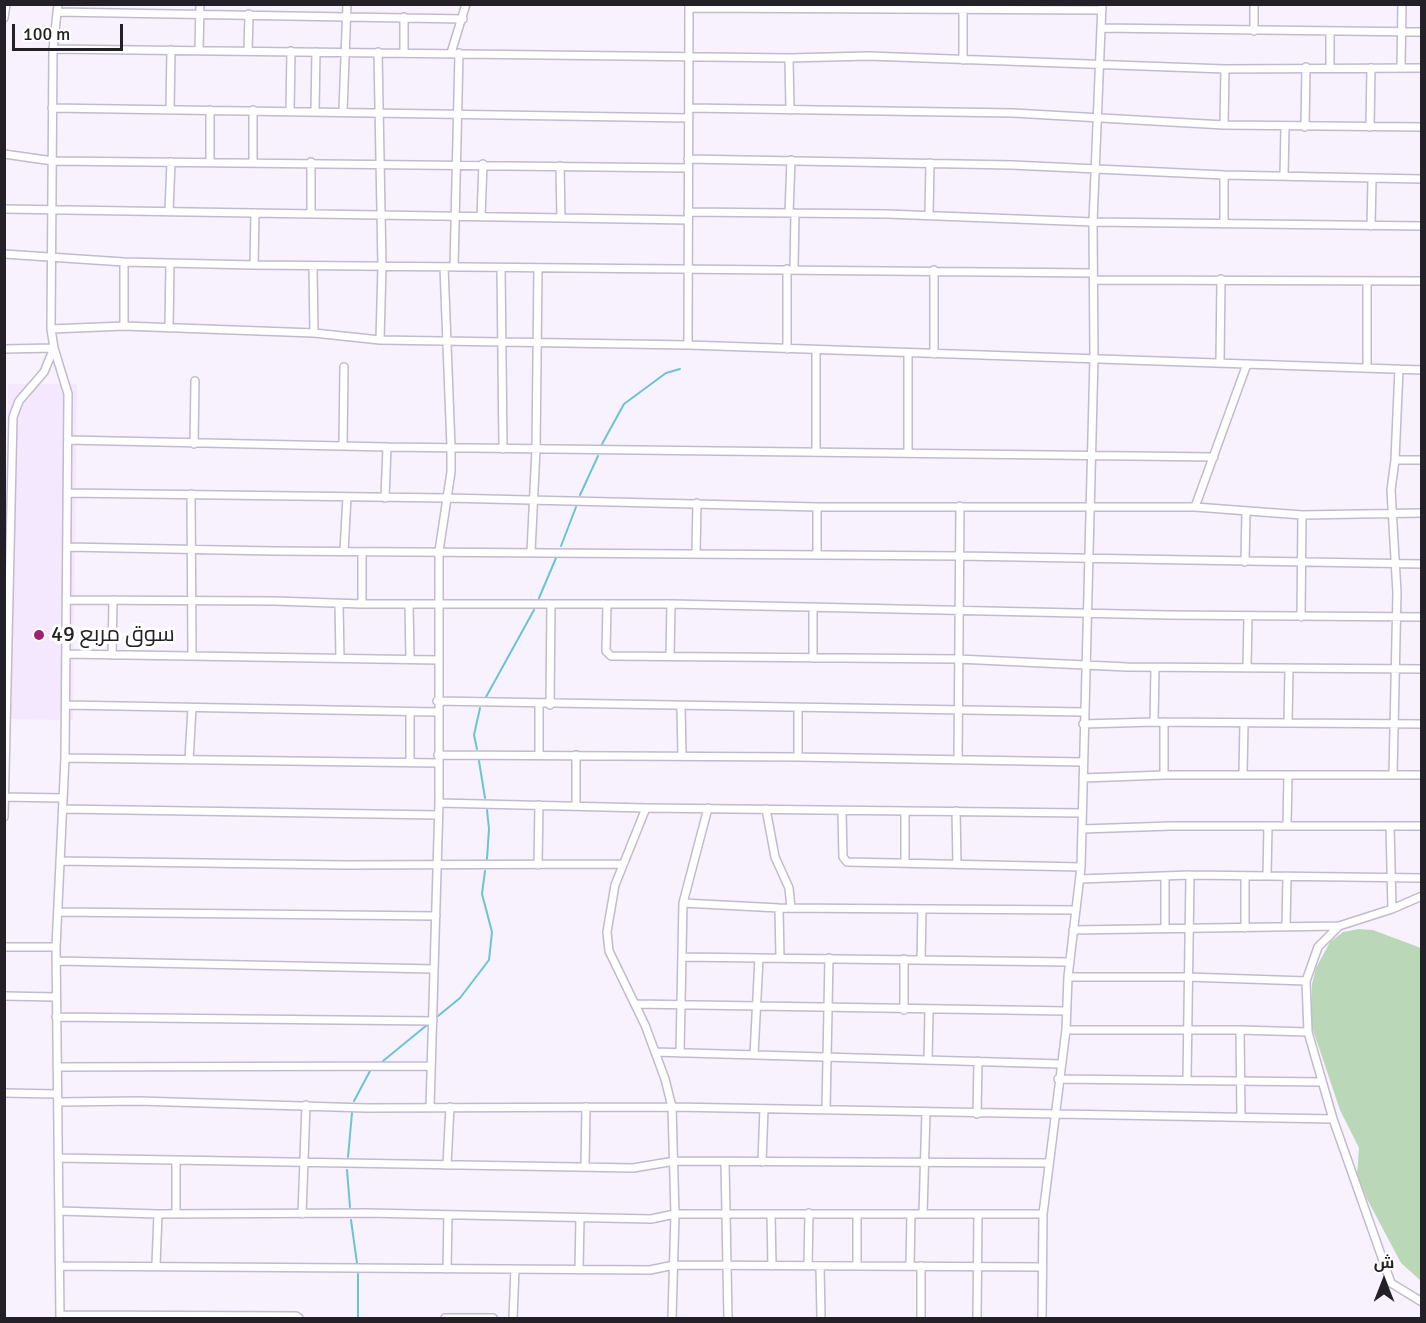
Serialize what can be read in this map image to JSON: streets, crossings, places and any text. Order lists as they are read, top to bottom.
{
  "places": ["سوق مربع 49"],
  "scale_bar": "100 m",
  "north": "top"
}
